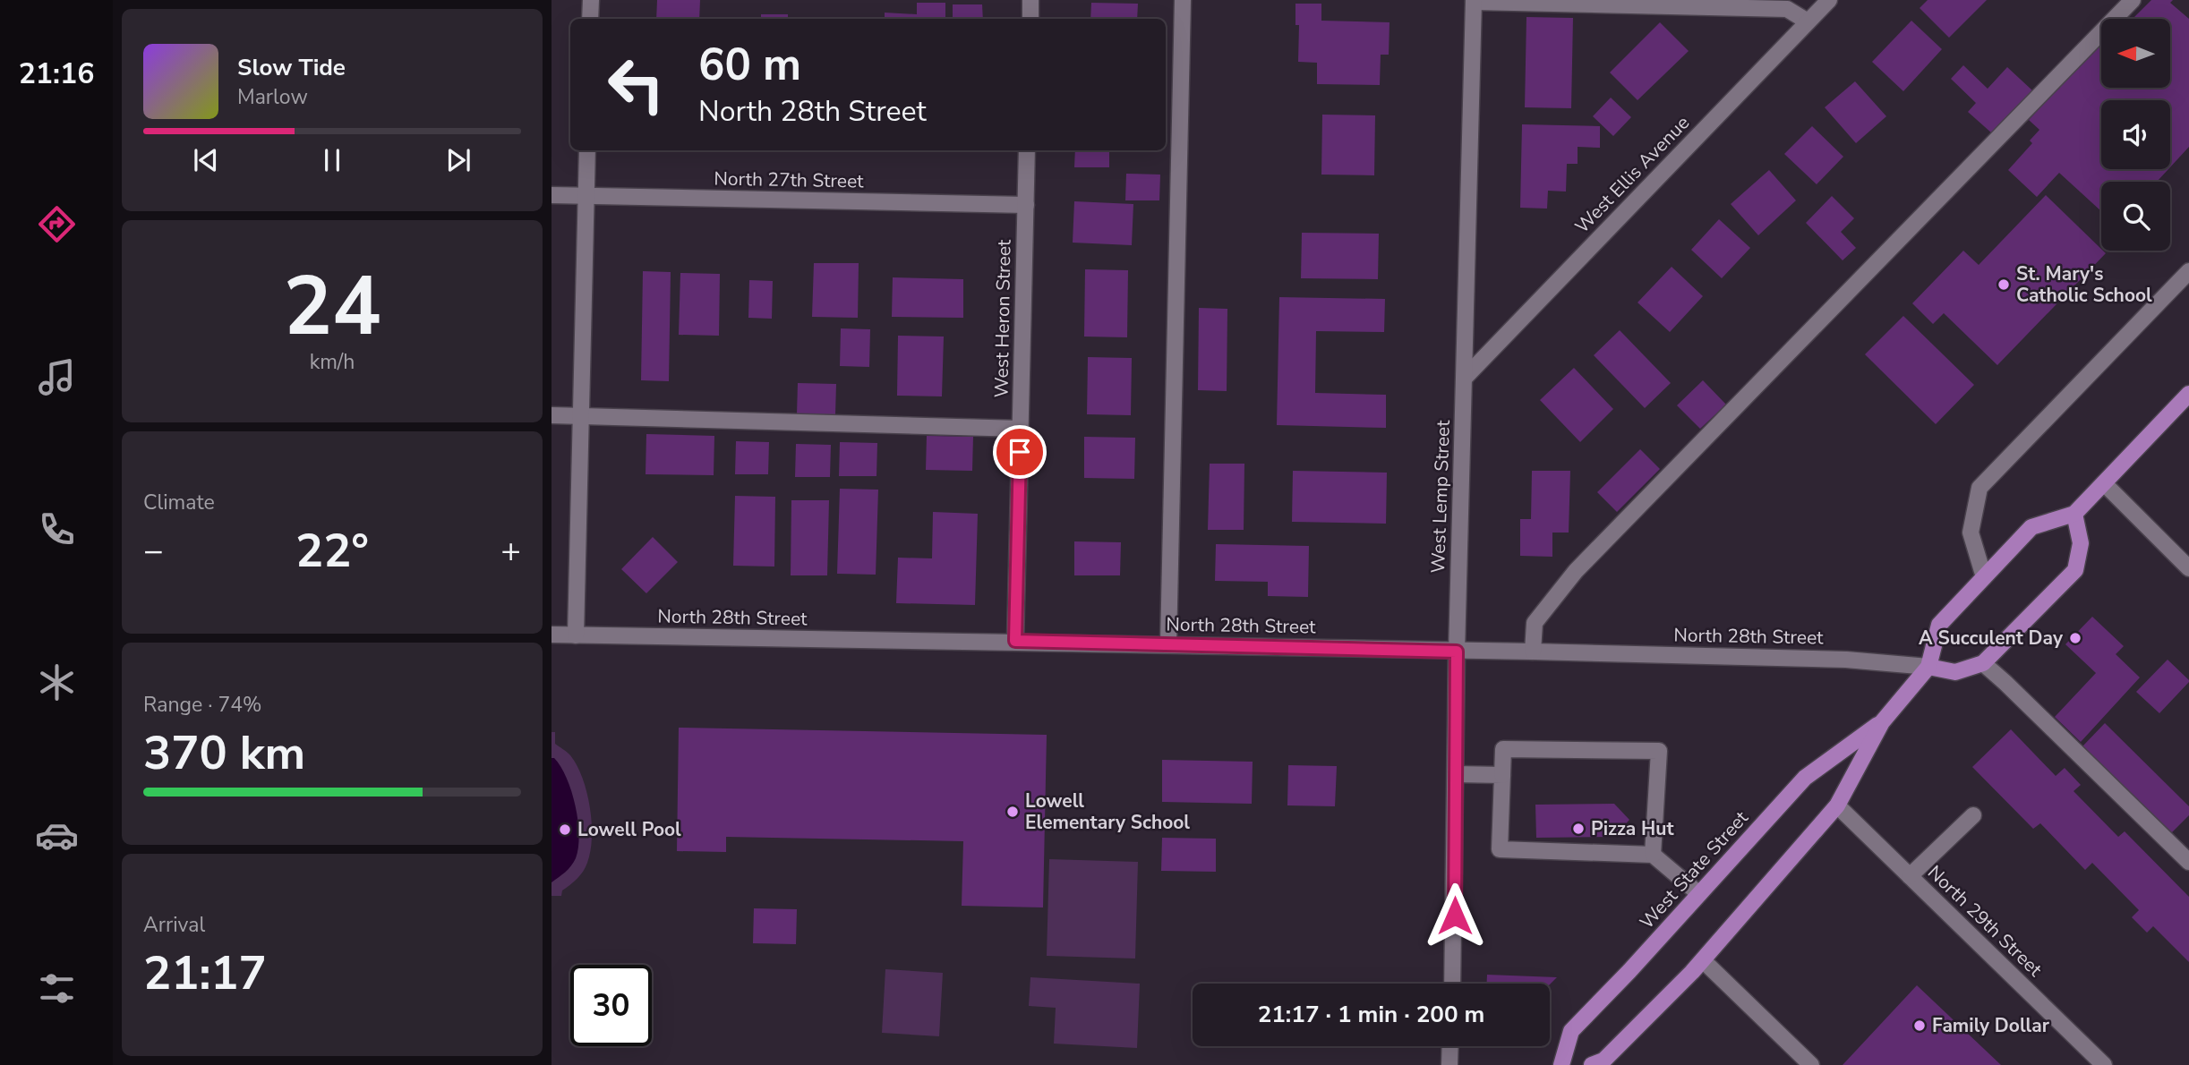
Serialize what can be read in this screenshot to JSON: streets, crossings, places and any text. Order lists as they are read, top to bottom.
{
  "streets": {
    "main road": ["West State Street"],
    "street": [
      "West Ellis Avenue",
      "North 27th Street",
      "West Heron Street",
      "West Lemp Street",
      "North 28th Street",
      "North 29th Street"
    ]
  },
  "crossings": [
    ["West Ellis Avenue", "West Lemp Street"],
    ["North 27th Street", "West Heron Street"],
    ["West Heron Street", "North 28th Street"],
    ["West Lemp Street", "North 28th Street"],
    ["North 28th Street", "West State Street"],
    ["West State Street", "North 29th Street"]
  ],
  "places": [
    "St. Mary's Catholic School",
    "A Succulent Day",
    "Lowell Elementary School",
    "Pizza Hut",
    "Lowell Pool",
    "Family Dollar"
  ],
  "north": "left",
  "page": {
    "tabs": "21:16",
    "turn": ["60 m", "North 28th Street"],
    "song": ["Slow Tide", "Marlow"],
    "tile": [
      ["24", "km/h"],
      "Climate",
      ["Range · 74%", "370 km"],
      ["Arrival", "21:17"]
    ],
    "heat": ["−", "22°", "+"],
    "limit": "30",
    "trip": "21:17 · 1 min · 200 m"
  }
}
